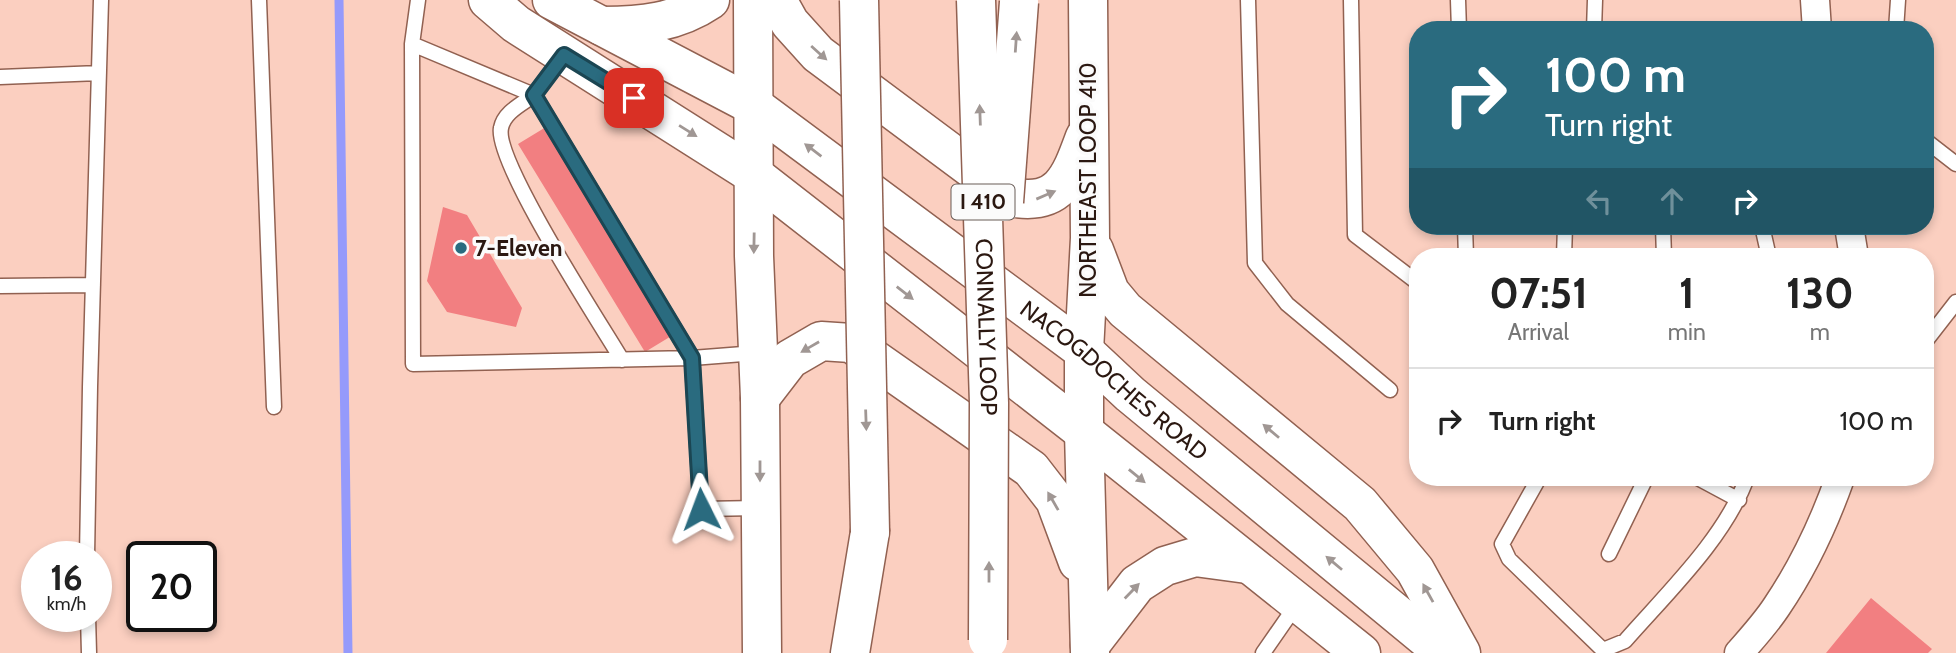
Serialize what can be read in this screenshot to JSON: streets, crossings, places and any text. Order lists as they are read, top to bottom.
{
  "streets": {
    "main road": [
      "NORTHEAST LOOP 410",
      "I 410",
      "CONNALLY LOOP",
      "NACOGDOCHES ROAD"
    ]
  },
  "crossings": [
    ["NORTHEAST LOOP 410", "NACOGDOCHES ROAD"]
  ],
  "places": ["7-Eleven"],
  "page": {
    "turn": ["100 m", "Turn right"],
    "eta": [
      "07:51",
      "Arrival",
      "1",
      "min",
      "130",
      "m"
    ],
    "list": [
      {
        "name": "Turn right",
        "value": "100 m"
      }
    ],
    "speed": "16 km/h",
    "limit": "20"
  }
}
